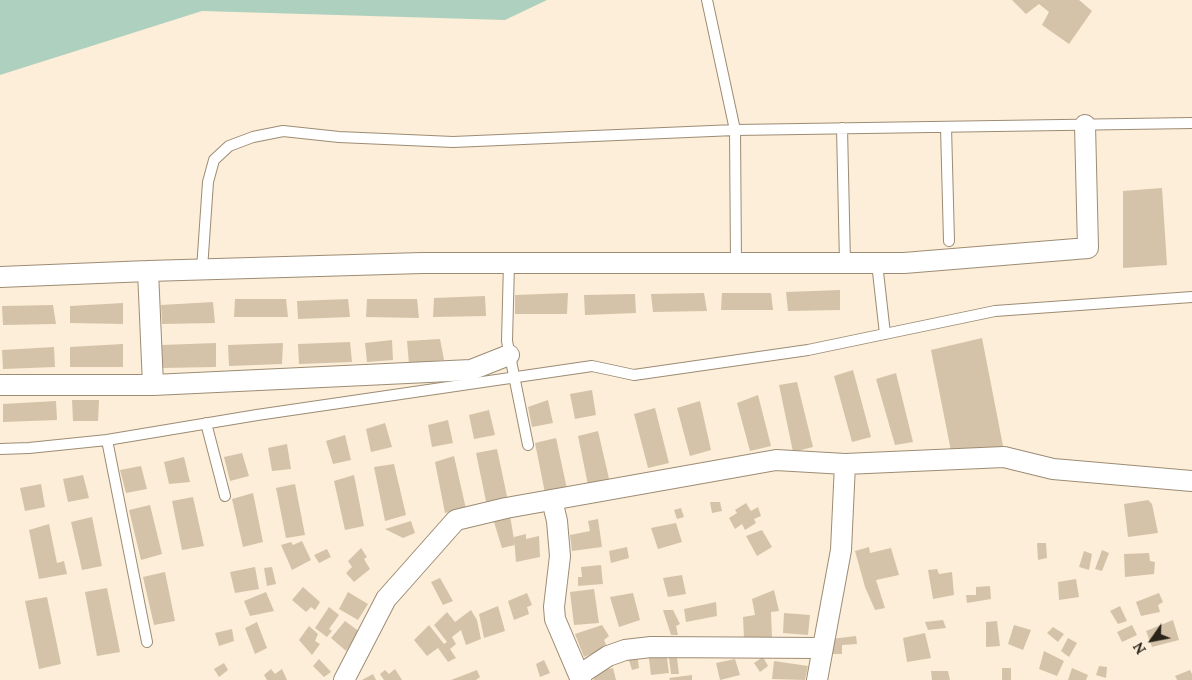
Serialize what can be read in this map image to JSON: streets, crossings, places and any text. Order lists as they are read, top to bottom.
{
  "north": "bottom left"
}
